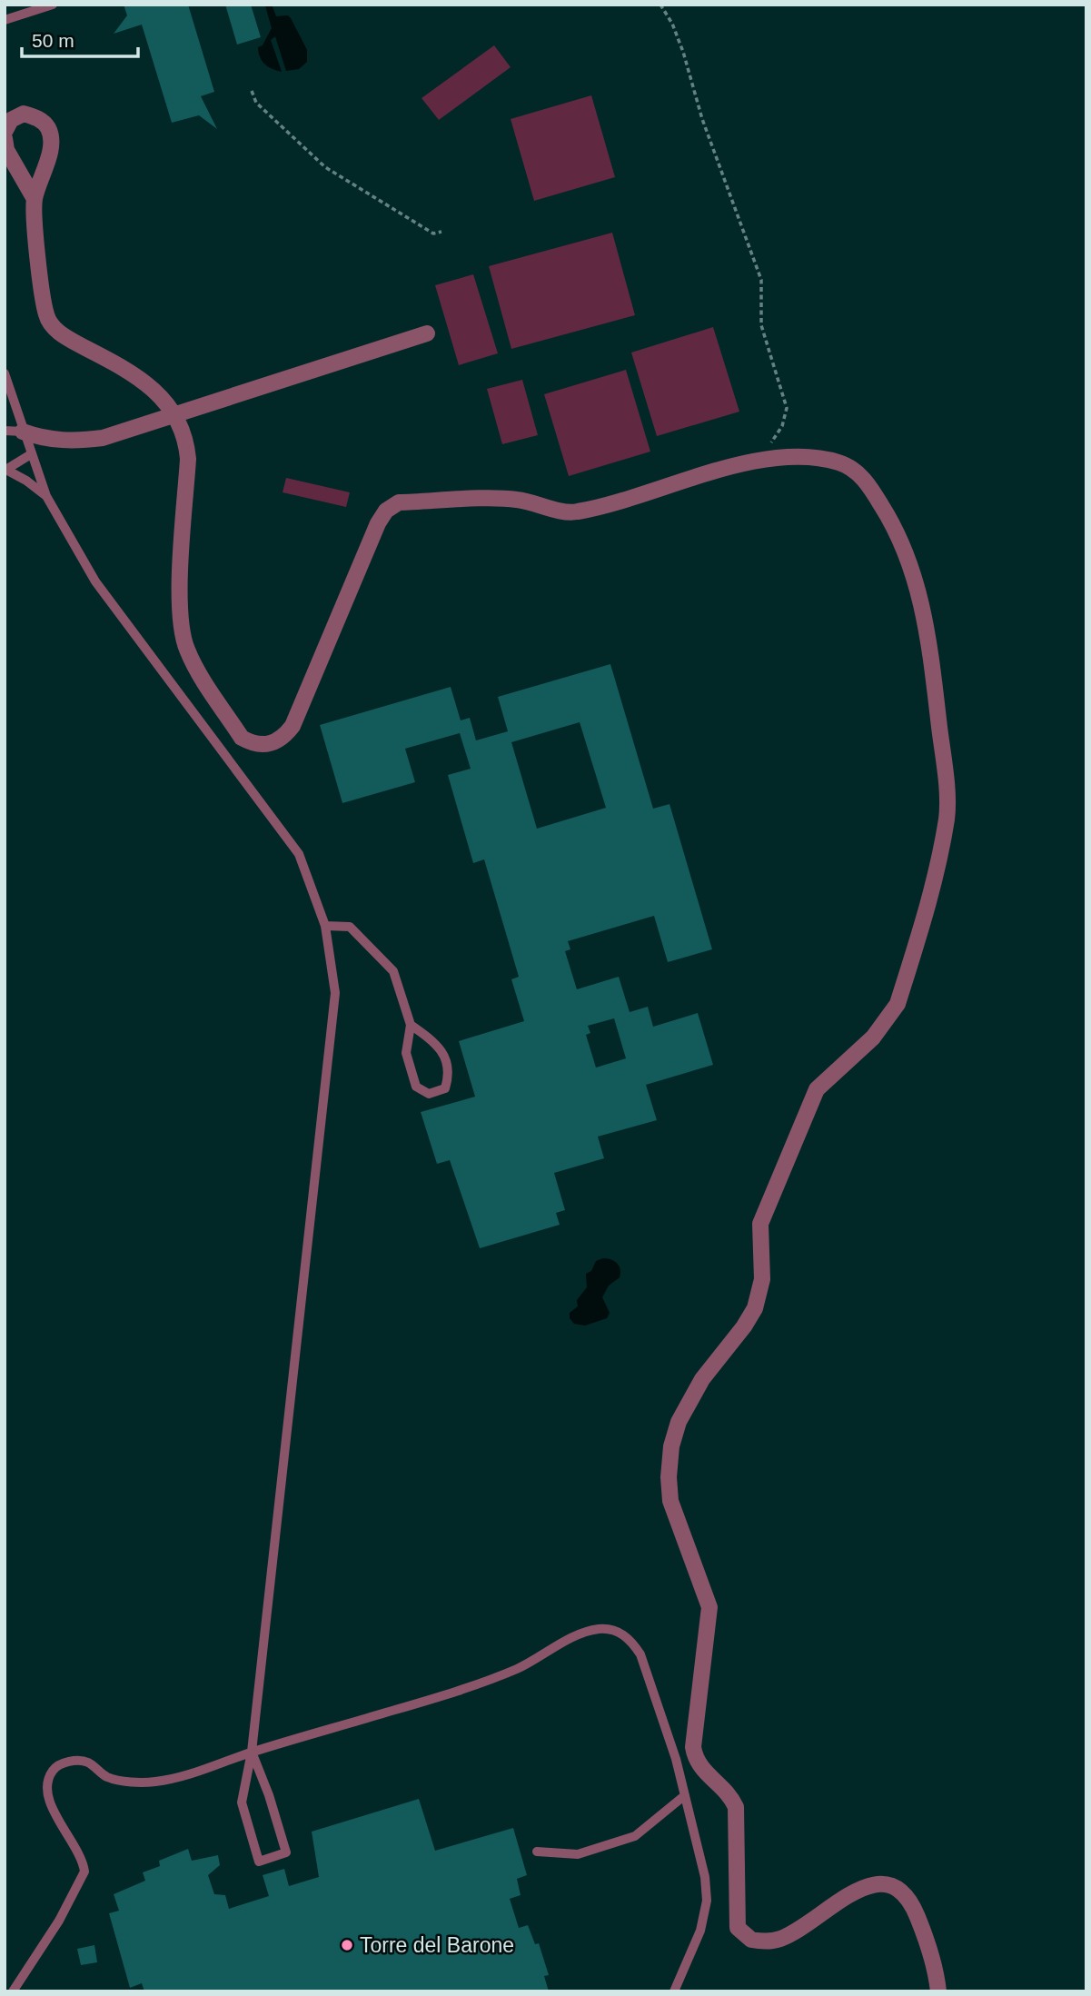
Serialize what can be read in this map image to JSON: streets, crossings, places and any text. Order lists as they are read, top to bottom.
{
  "places": ["Torre del Barone"],
  "scale_bar": "50 m"
}
